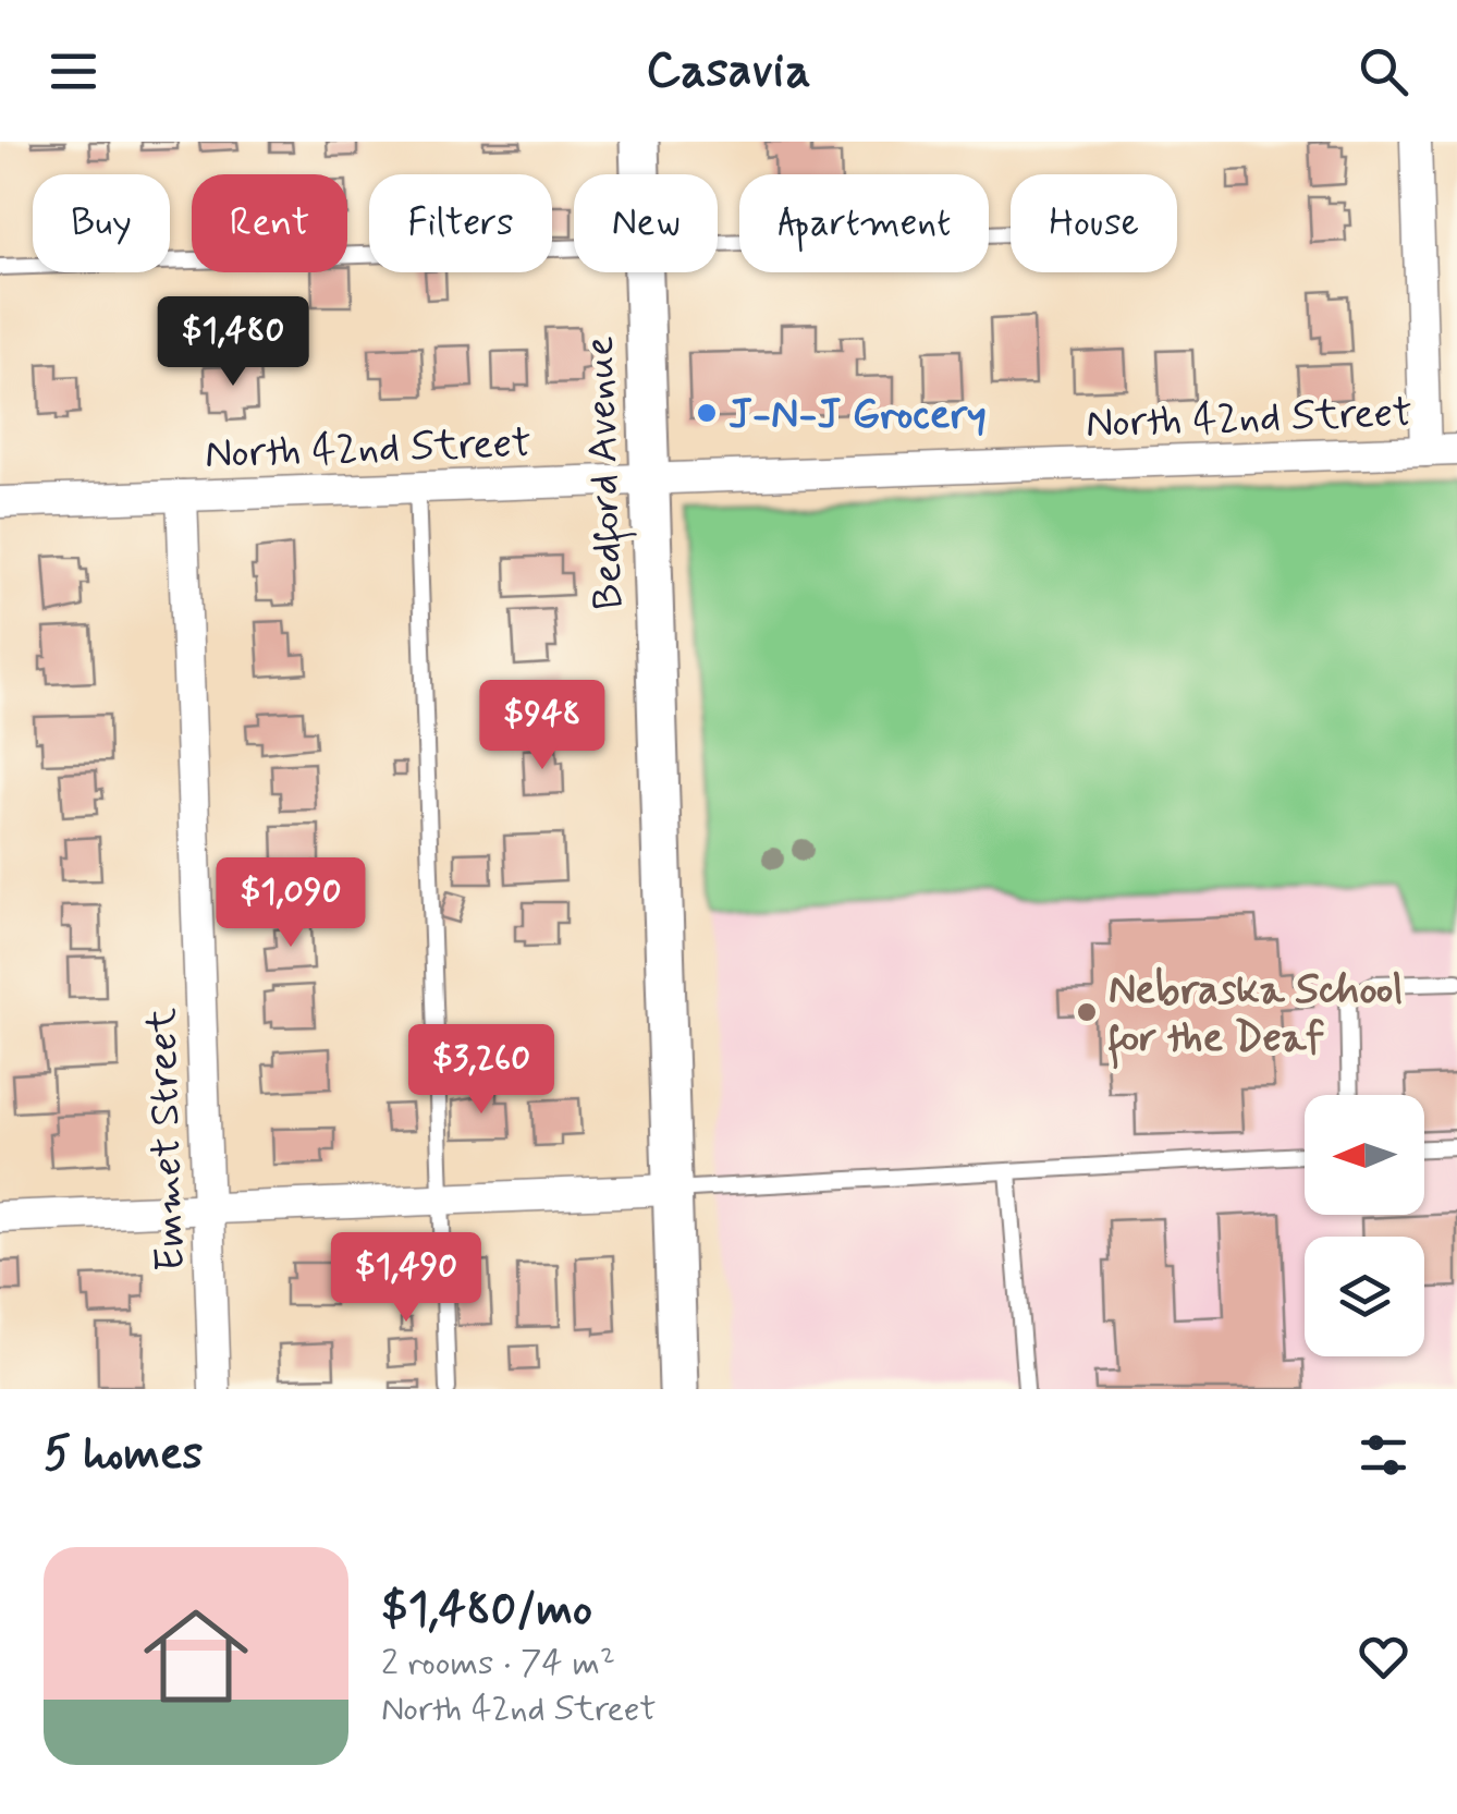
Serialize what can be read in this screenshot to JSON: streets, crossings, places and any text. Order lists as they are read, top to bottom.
{
  "streets": {
    "street": ["North 42nd Street", "Bedford Avenue", "Emmet Street"]
  },
  "crossings": [
    ["North 42nd Street", "Bedford Avenue"],
    ["North 42nd Street", "Emmet Street"]
  ],
  "places": ["J-N-J Grocery", "Nebraska School for the Deaf"],
  "north": "left",
  "page": {
    "header": "Casavia",
    "chip": [
      "Buy",
      "Rent",
      "Filters",
      "New",
      "Apartment",
      "House"
    ],
    "price": [
      "$1,480",
      "$948",
      "$1,090",
      "$3,260",
      "$1,490"
    ],
    "heading": "5 homes",
    "list": [
      {
        "name": "$1,480/mo",
        "note": "2 rooms · 74 m² · North 42nd Street"
      }
    ]
  }
}
